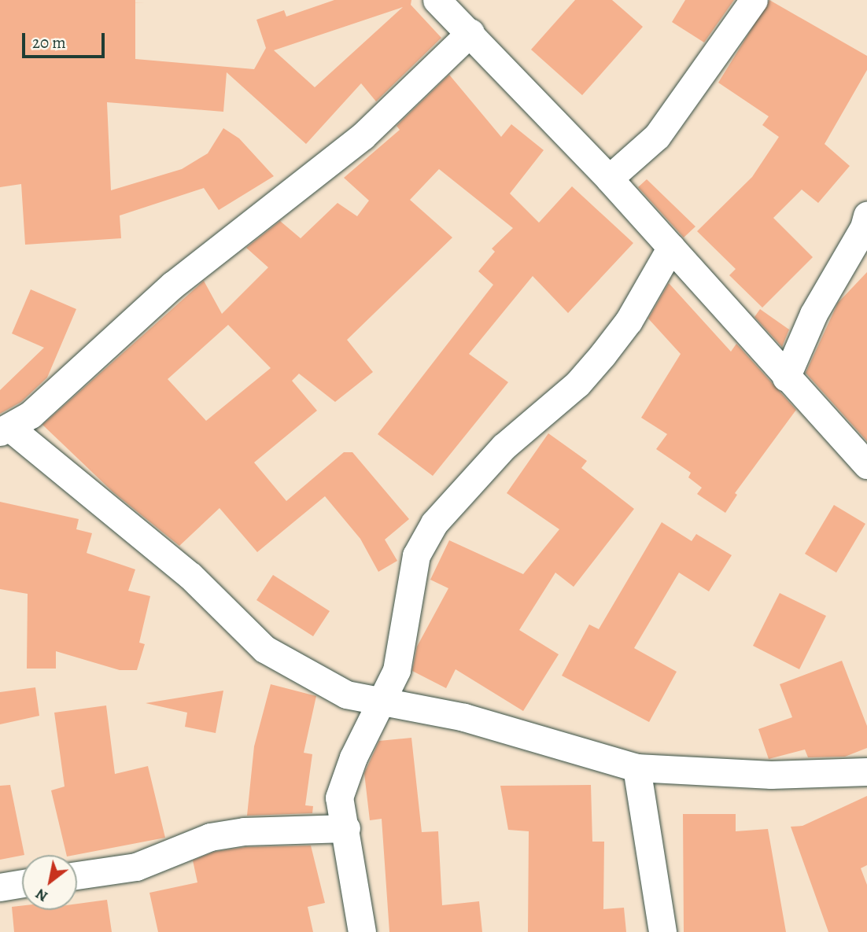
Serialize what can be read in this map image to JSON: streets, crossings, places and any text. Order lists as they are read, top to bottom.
{
  "scale_bar": "20 m",
  "north": "bottom left"
}
